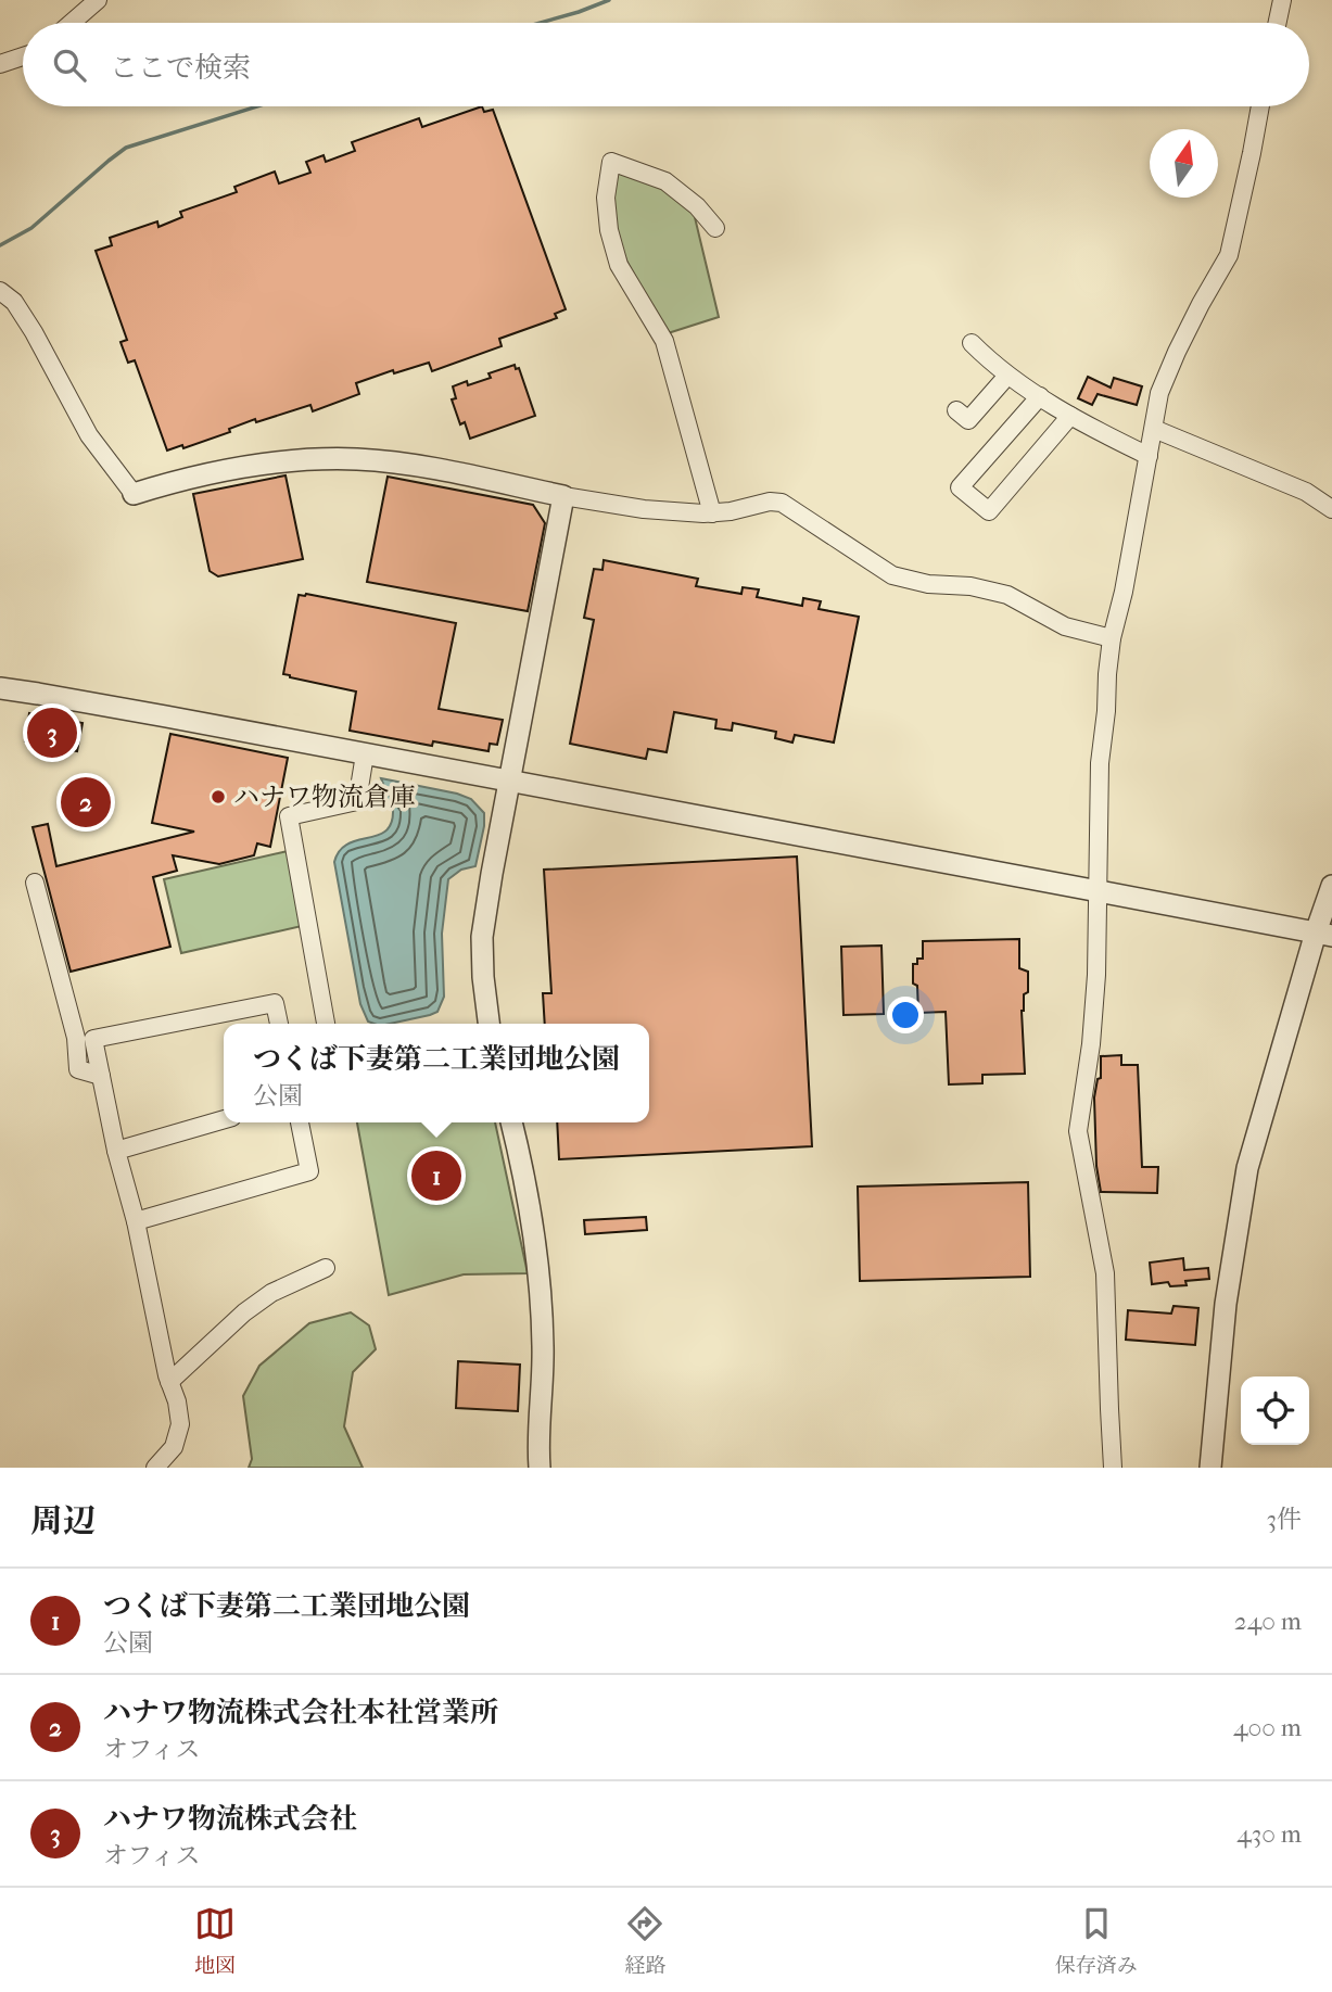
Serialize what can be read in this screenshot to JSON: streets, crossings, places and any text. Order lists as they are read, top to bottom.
{
  "places": ["ハナワ物流倉庫"],
  "north": "top",
  "page": {
    "search": "ここで検索",
    "pins": ["3", "2", "1"],
    "popup": ["つくば下妻第二工業団地公園", "公園"],
    "heading": ["周辺", "3件"],
    "list": [
      {
        "mark": "1",
        "name": "つくば下妻第二工業団地公園",
        "note": "公園",
        "value": "240 m"
      },
      {
        "mark": "2",
        "name": "ハナワ物流株式会社本社営業所",
        "note": "オフィス",
        "value": "400 m"
      },
      {
        "mark": "3",
        "name": "ハナワ物流株式会社",
        "note": "オフィス",
        "value": "430 m"
      }
    ],
    "nav": ["地図", "経路", "保存済み"]
  }
}
